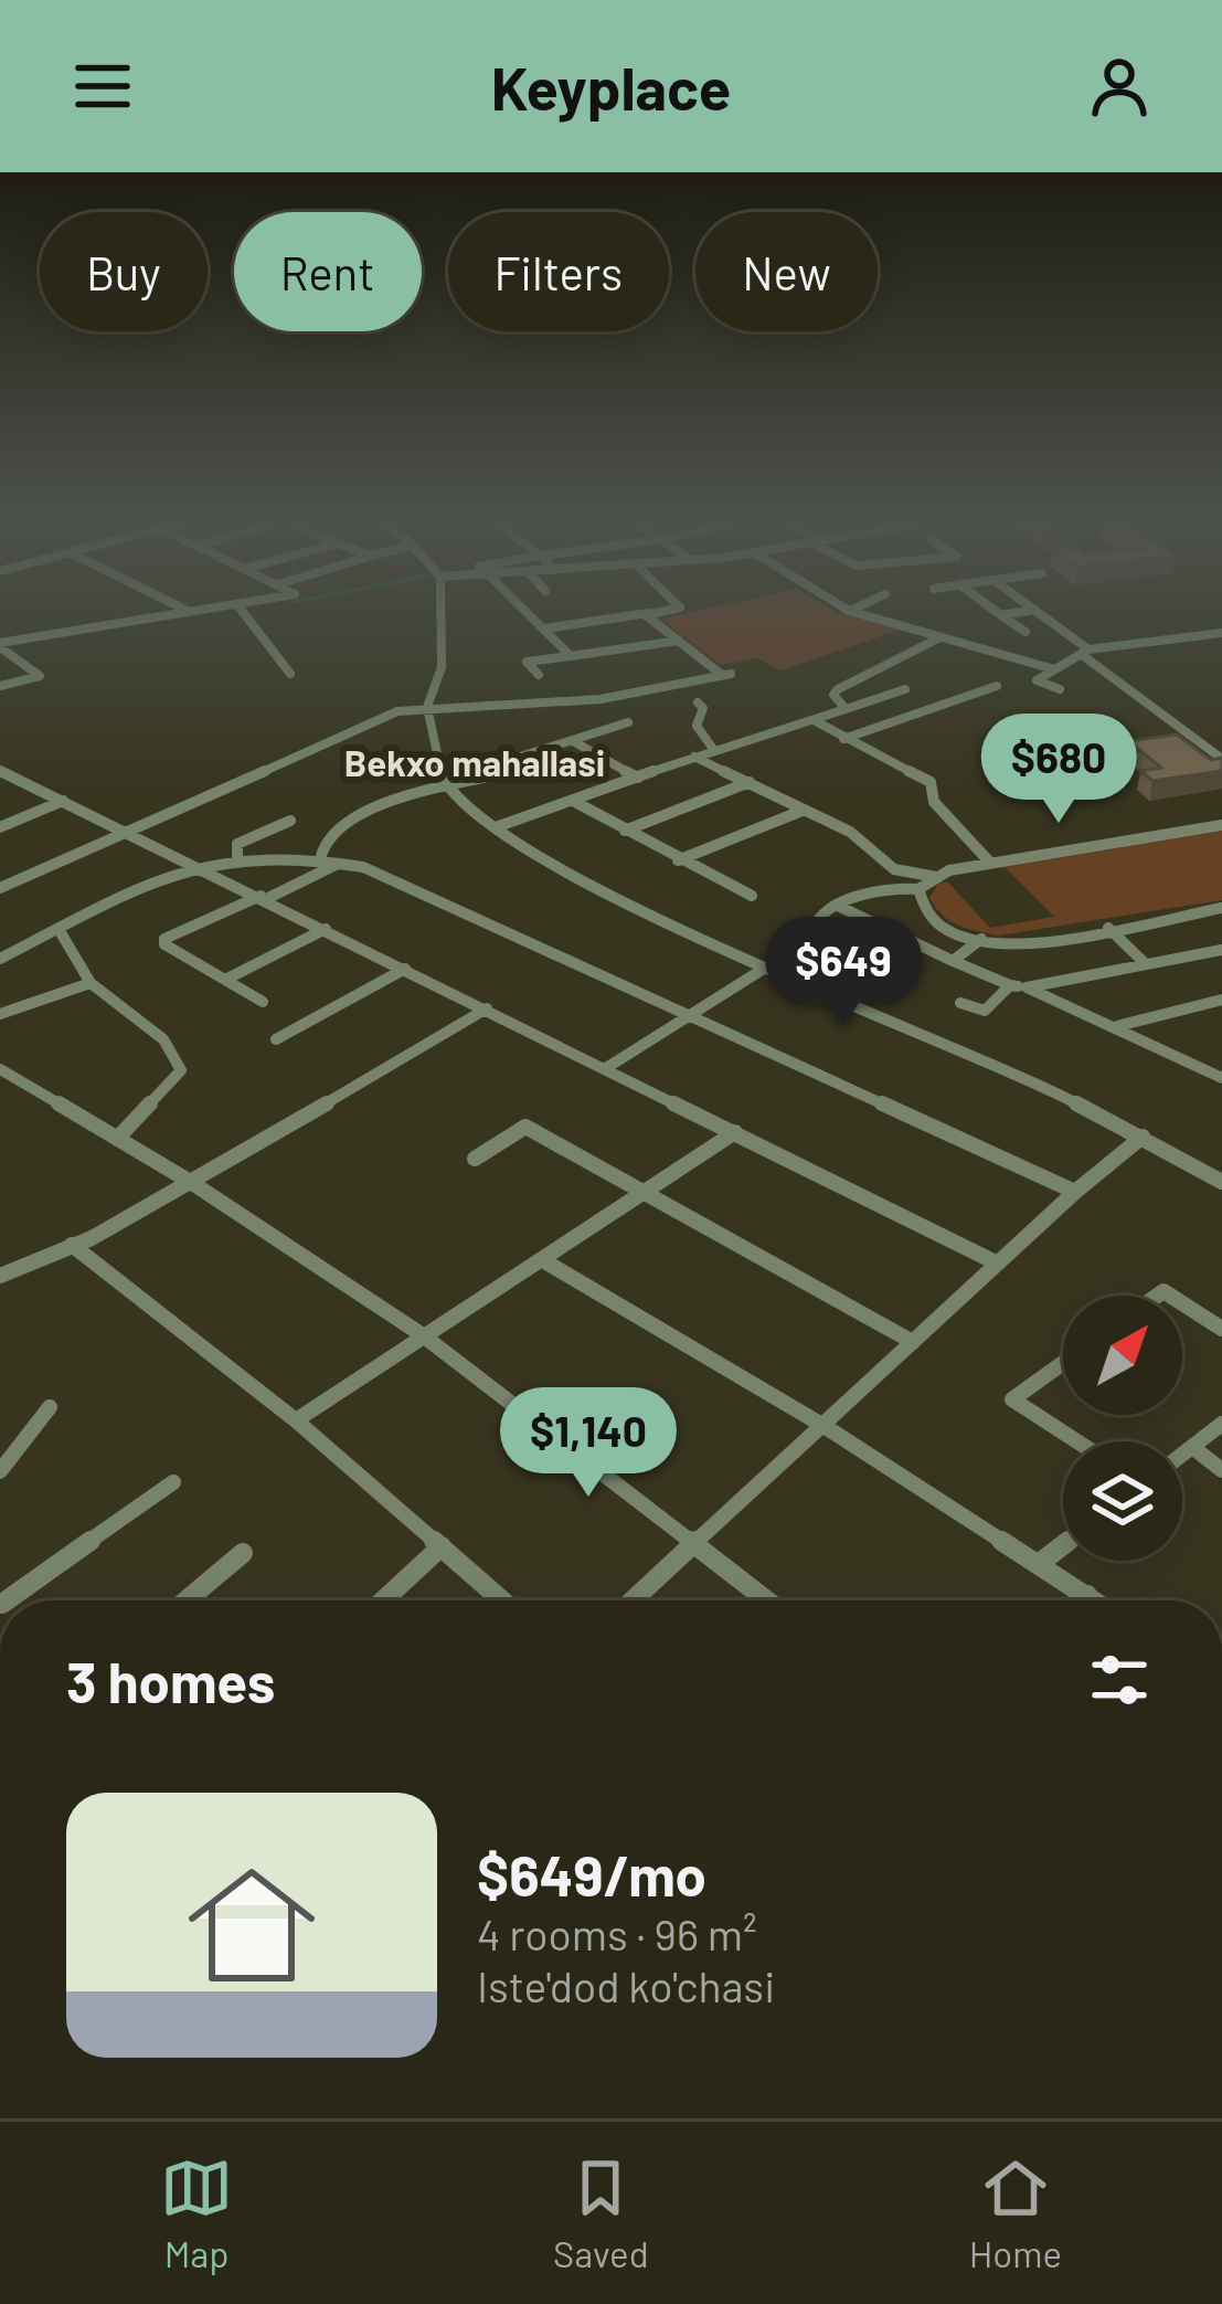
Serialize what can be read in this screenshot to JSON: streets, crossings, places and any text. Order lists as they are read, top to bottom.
{
  "districts": ["Bekxo mahallasi"],
  "north": "top right",
  "page": {
    "header": "Keyplace",
    "chip": [
      "Buy",
      "Rent",
      "Filters",
      "New"
    ],
    "price": ["$680", "$649", "$1,140"],
    "heading": "3 homes",
    "list": [
      {
        "name": "$649/mo",
        "note": "4 rooms · 96 m² · Iste'dod ko'chasi"
      }
    ],
    "tabs": ["Map", "Saved", "Home"]
  }
}
